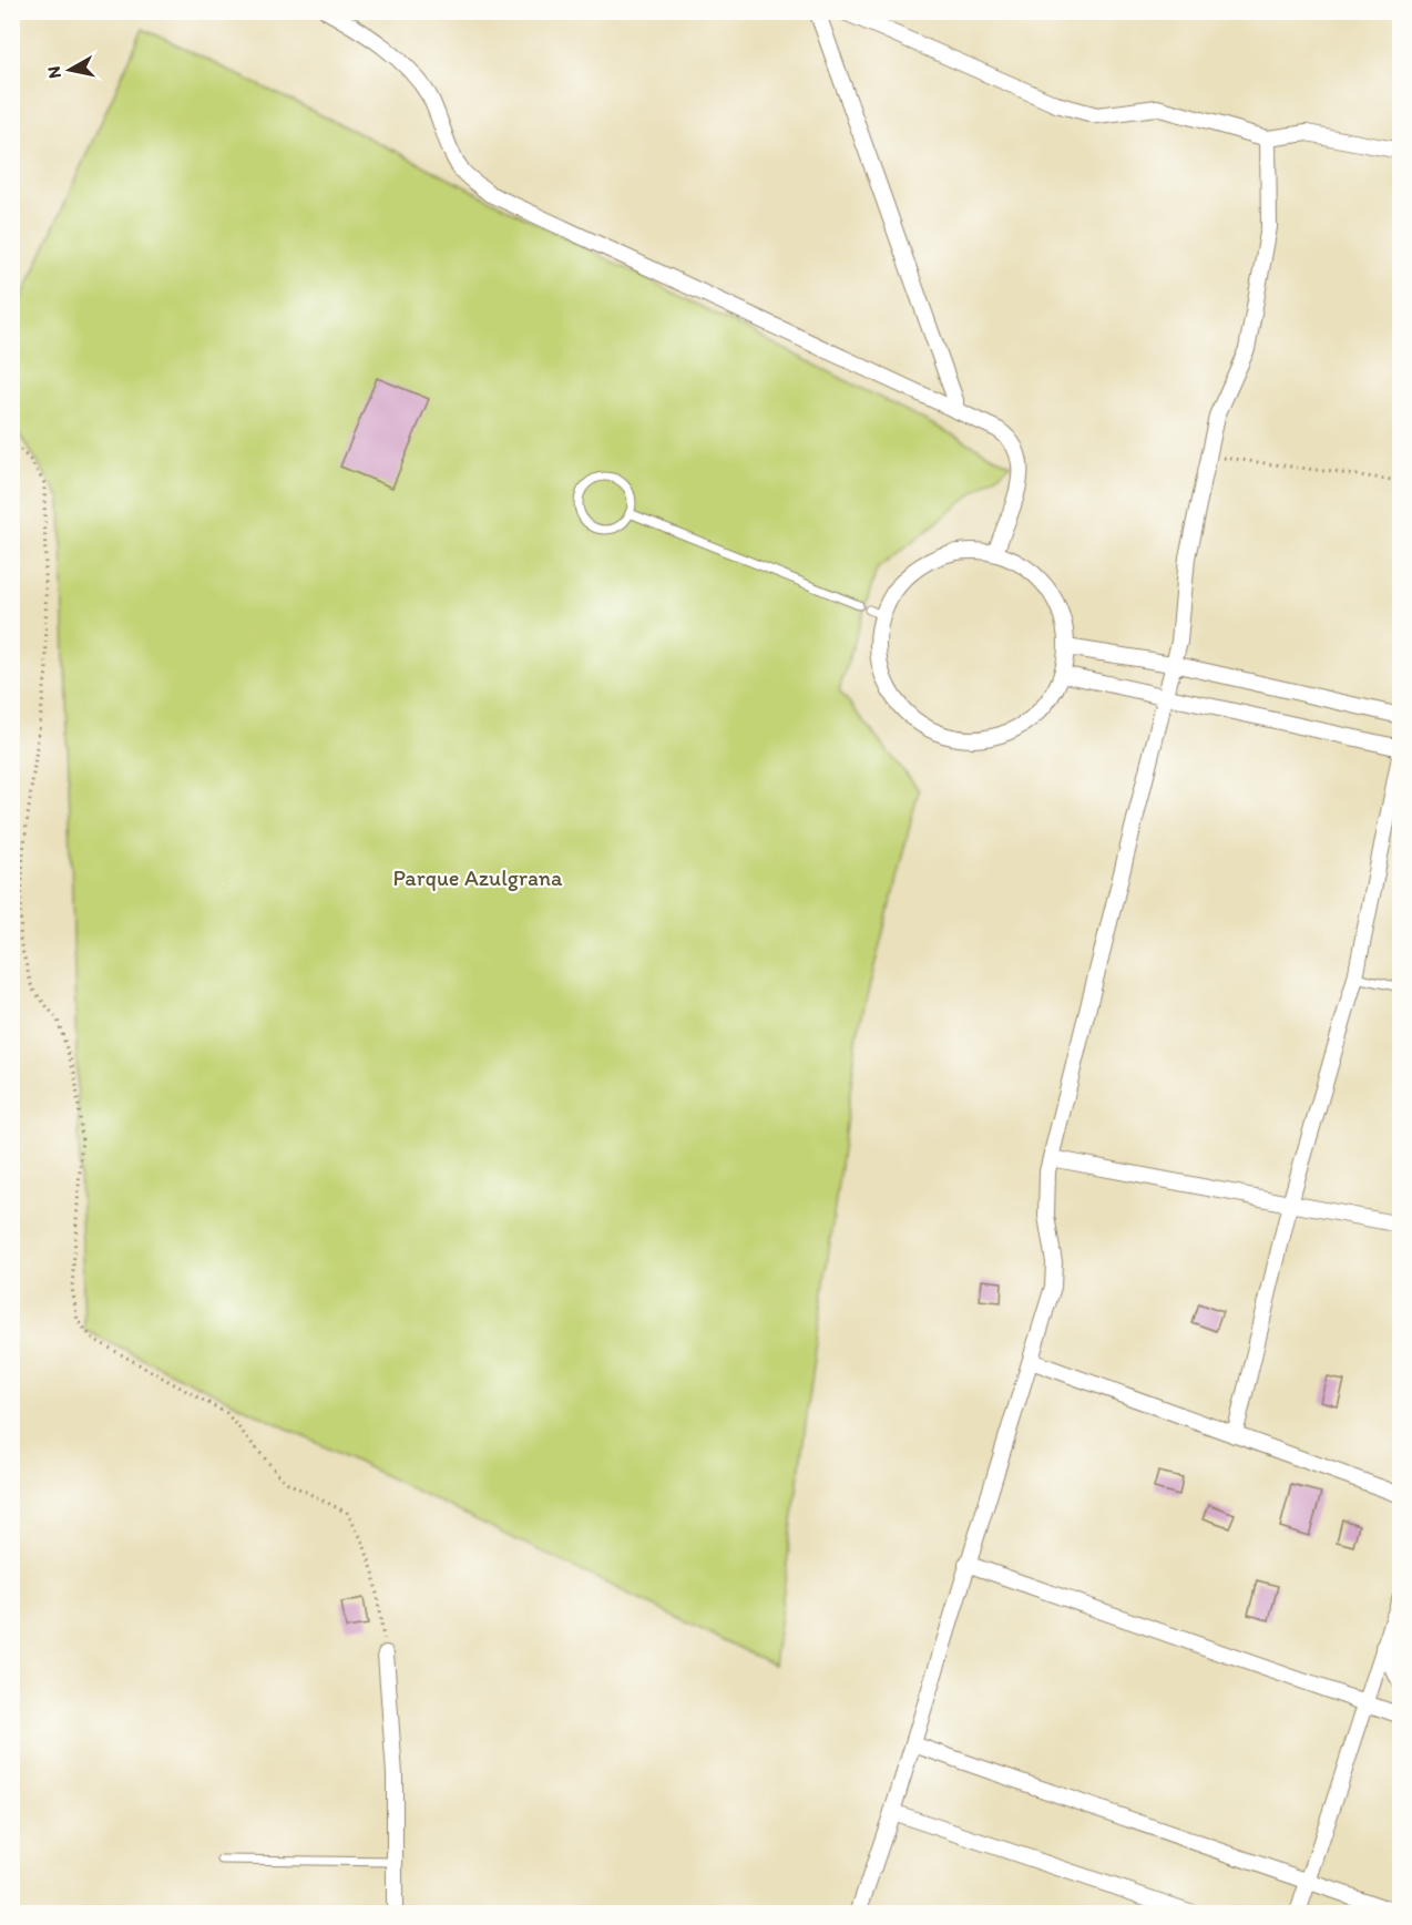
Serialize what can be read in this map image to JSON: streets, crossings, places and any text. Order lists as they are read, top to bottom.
{
  "parks": ["Parque Azulgrana"],
  "north": "left"
}
